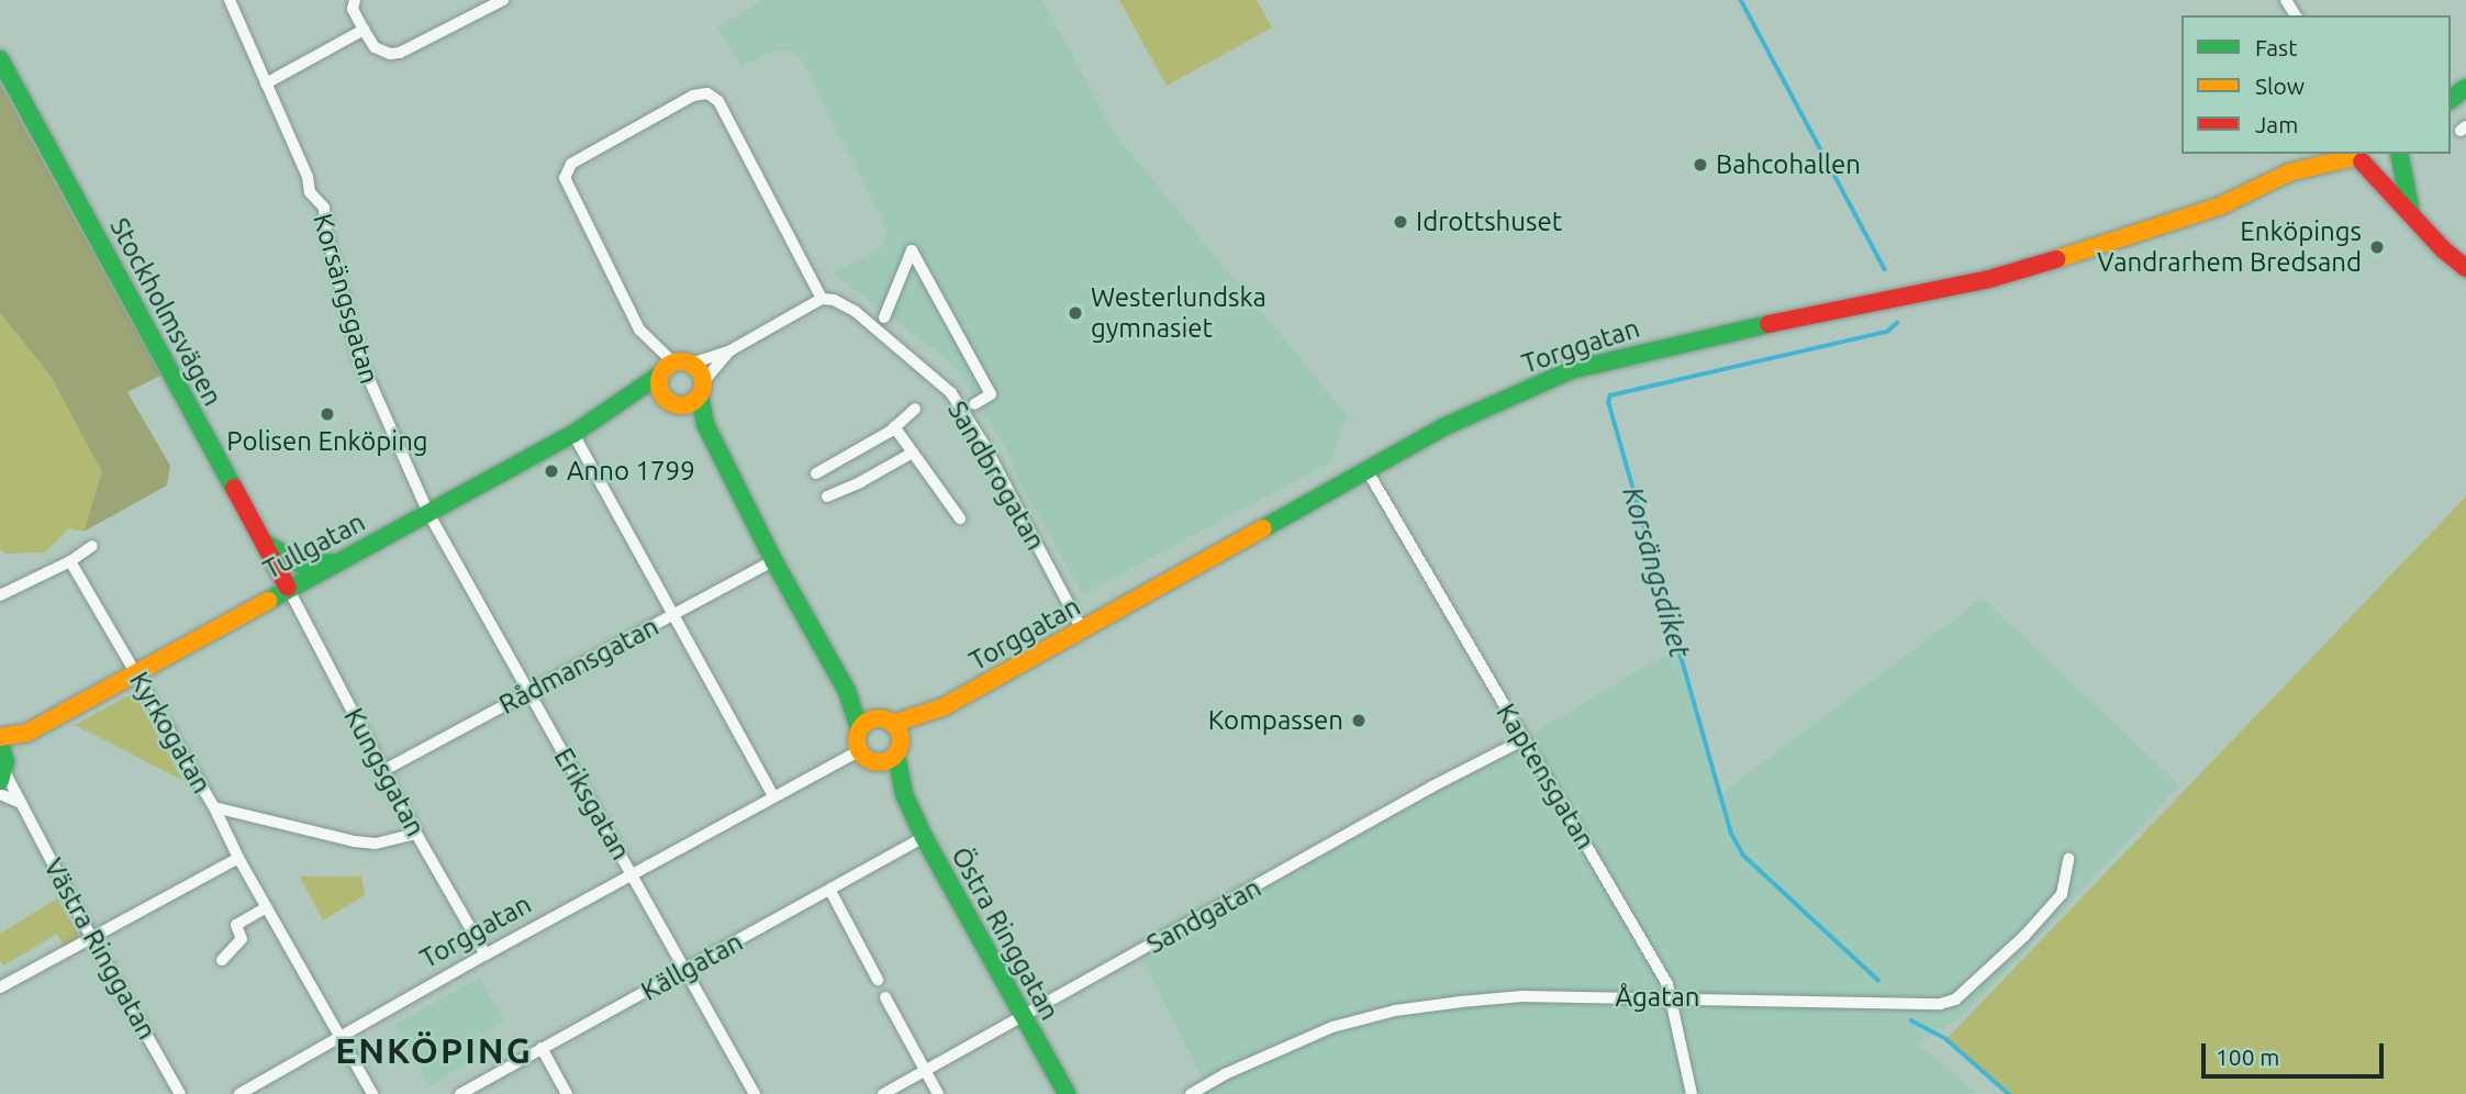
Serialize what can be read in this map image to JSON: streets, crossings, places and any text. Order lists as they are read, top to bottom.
{
  "streets": {
    "street": [
      "Korsängsgatan",
      "Stockholmsvägen",
      "Torggatan",
      "Sandbrogatan",
      "Tullgatan",
      "Rådmansgatan",
      "Kyrkogatan",
      "Kungsgatan",
      "Kaptensgatan",
      "Eriksgatan",
      "Sandgatan",
      "Östra Ringgatan",
      "Västra Ringgatan",
      "Källgatan",
      "Ågatan"
    ]
  },
  "crossings": [
    ["Korsängsgatan", "Tullgatan"],
    ["Korsängsgatan", "Eriksgatan"],
    ["Stockholmsvägen", "Tullgatan"],
    ["Stockholmsvägen", "Kungsgatan"],
    ["Torggatan", "Sandbrogatan"],
    ["Torggatan", "Kyrkogatan"],
    ["Torggatan", "Kungsgatan"],
    ["Torggatan", "Kaptensgatan"],
    ["Torggatan", "Eriksgatan"],
    ["Torggatan", "Östra Ringgatan"],
    ["Tullgatan", "Kyrkogatan"],
    ["Tullgatan", "Kungsgatan"],
    ["Tullgatan", "Eriksgatan"],
    ["Tullgatan", "Västra Ringgatan"],
    ["Rådmansgatan", "Kungsgatan"],
    ["Rådmansgatan", "Eriksgatan"],
    ["Kaptensgatan", "Sandgatan"],
    ["Kaptensgatan", "Ågatan"],
    ["Eriksgatan", "Källgatan"],
    ["Sandgatan", "Östra Ringgatan"],
    ["Östra Ringgatan", "Källgatan"]
  ],
  "districts": ["ENKÖPING"],
  "water": ["Korsängsdiket"],
  "places": [
    "Bahcohallen",
    "Idrottshuset",
    "Enköpings Vandrarhem Bredsand",
    "Westerlundska gymnasiet",
    "Polisen Enköping",
    "Anno 1799",
    "Kompassen"
  ],
  "legend": ["Fast", "Slow", "Jam"],
  "scale_bar": "100 m"
}
